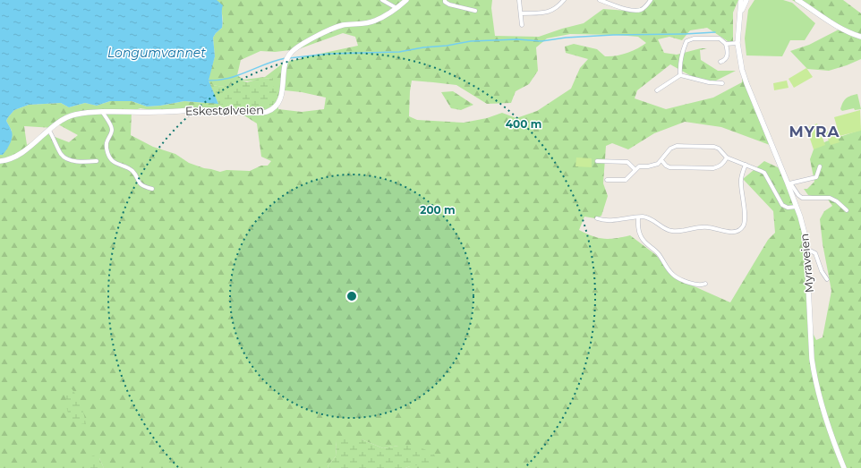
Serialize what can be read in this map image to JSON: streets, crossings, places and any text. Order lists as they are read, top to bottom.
{
  "streets": {
    "main road": ["Eskestølveien", "Myraveien"]
  },
  "districts": ["MYRA"],
  "water": ["Longumvannet"],
  "rings": ["400 m", "200 m"]
}
